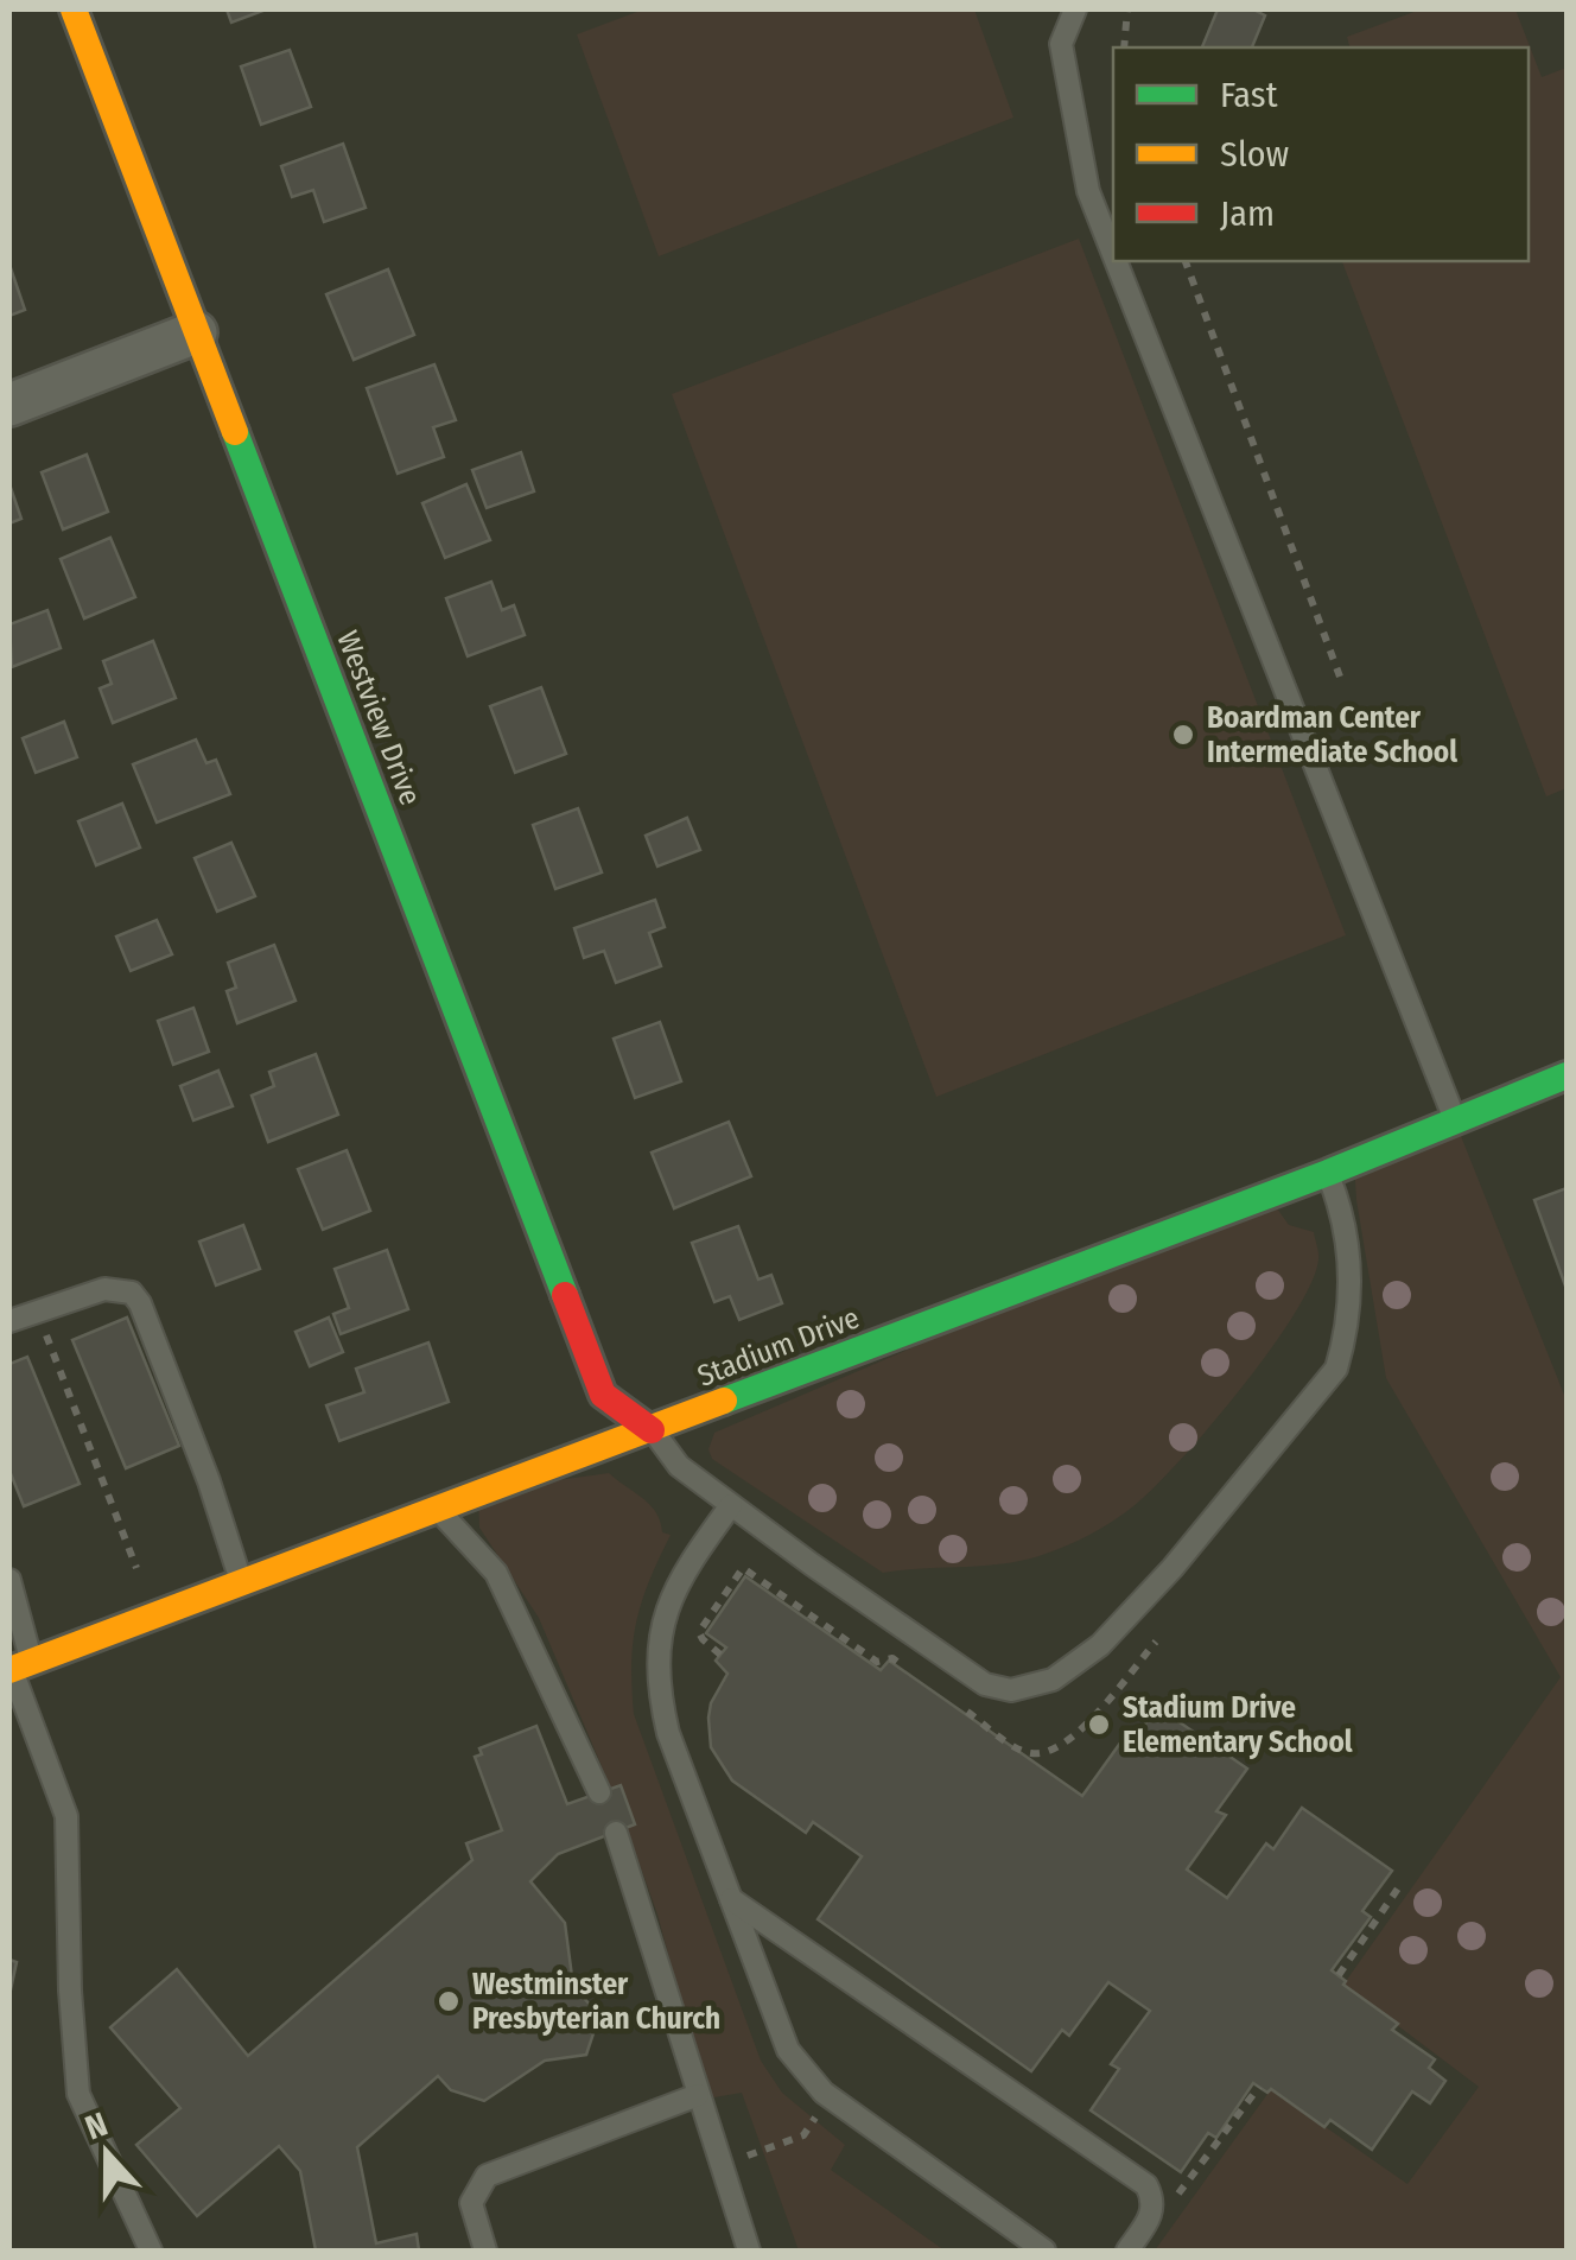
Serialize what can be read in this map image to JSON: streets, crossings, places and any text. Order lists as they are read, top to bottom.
{
  "streets": {
    "street": ["Westview Drive", "Stadium Drive"]
  },
  "crossings": [
    ["Westview Drive", "Stadium Drive"]
  ],
  "places": ["Boardman Center Intermediate School", "Stadium Drive Elementary School", "Westminster Presbyterian Church"],
  "legend": ["Fast", "Slow", "Jam"],
  "north": "top"
}
